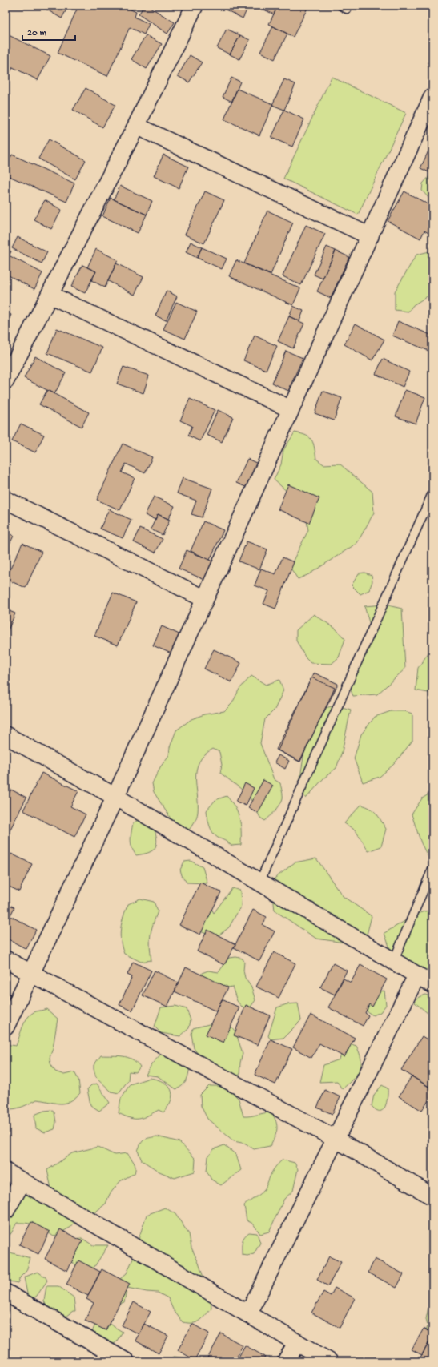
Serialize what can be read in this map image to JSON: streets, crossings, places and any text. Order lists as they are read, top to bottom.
{
  "scale_bar": "20 m"
}
